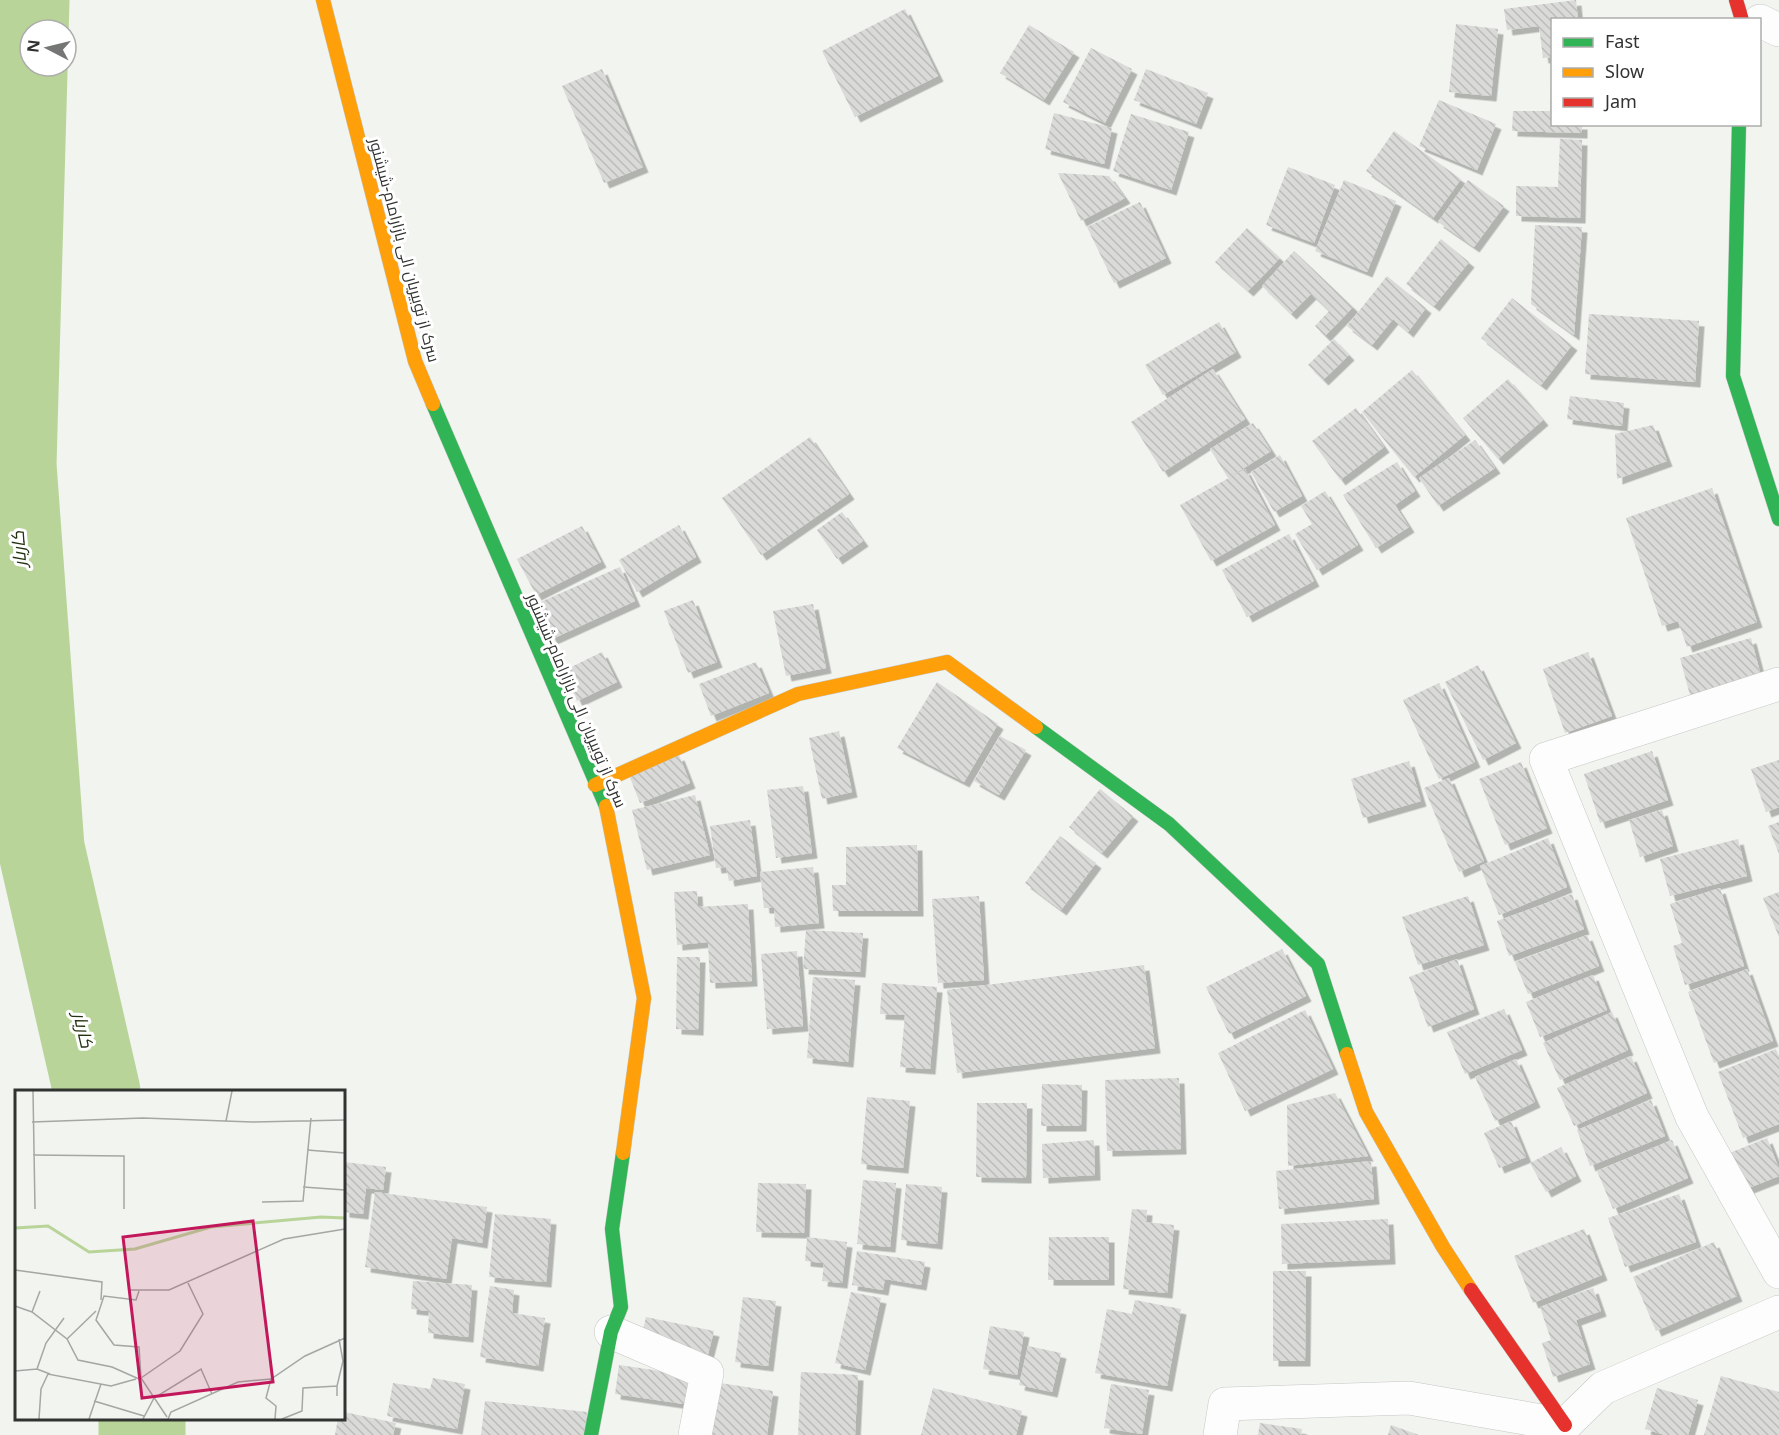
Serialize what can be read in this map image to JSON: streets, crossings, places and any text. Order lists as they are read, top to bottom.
{
  "streets": {
    "street": ["سرک از توبیریان الی بازارامام-شیشنور"]
  },
  "water": ["کاربار"],
  "legend": ["Fast", "Slow", "Jam"],
  "north": "left"
}
